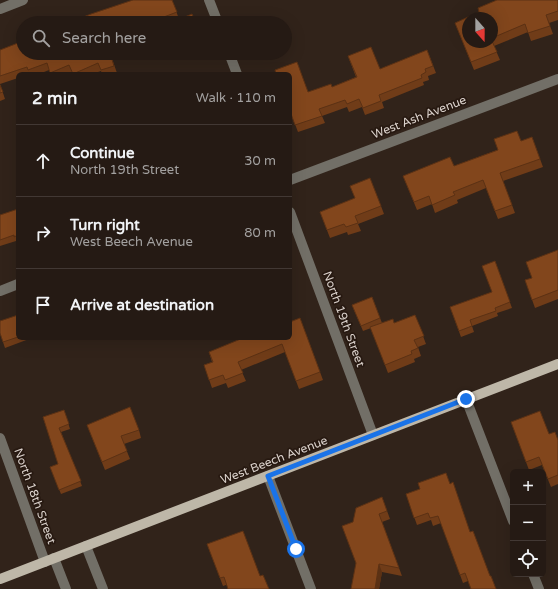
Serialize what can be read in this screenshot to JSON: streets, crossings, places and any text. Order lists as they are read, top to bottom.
{
  "streets": {
    "main road": ["West Beech Avenue"],
    "street": ["West Ash Avenue", "North 19th Street", "North 18th Street"]
  },
  "crossings": [
    ["North 19th Street", "West Beech Avenue"],
    ["West Beech Avenue", "North 18th Street"]
  ],
  "north": "bottom",
  "page": {
    "search": "Search here",
    "heading": ["2 min", "Walk · 110 m"],
    "list": [
      ["Continue", "North 19th Street", "30 m"],
      ["Turn right", "West Beech Avenue", "80 m"],
      "Arrive at destination"
    ],
    "map_buttons": ["+", "−"]
  }
}
